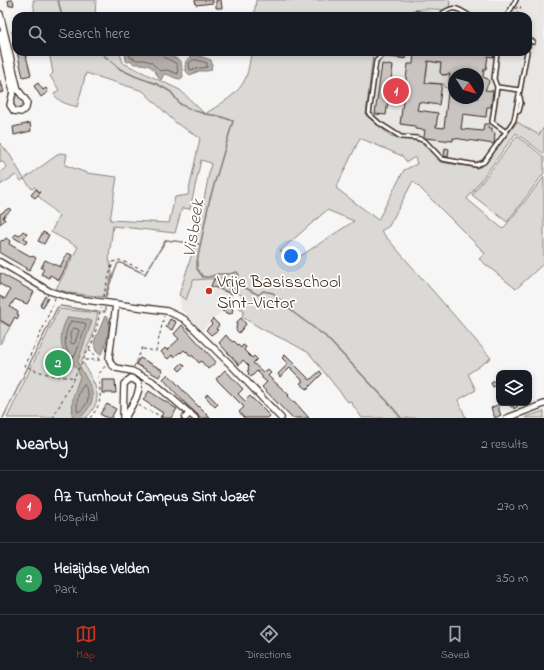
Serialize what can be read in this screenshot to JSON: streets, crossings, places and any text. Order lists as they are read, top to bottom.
{
  "water": ["Visbeek"],
  "places": ["Vrije Basisschool Sint-Victor"],
  "north": "bottom right",
  "page": {
    "search": "Search here",
    "pins": ["1", "2"],
    "heading": ["Nearby", "2 results"],
    "list": [
      {
        "mark": "1",
        "name": "AZ Turnhout Campus Sint Jozef",
        "note": "Hospital",
        "value": "270 m"
      },
      {
        "mark": "2",
        "name": "Heizijdse Velden",
        "note": "Park",
        "value": "350 m"
      }
    ],
    "nav": ["Map", "Directions", "Saved"]
  }
}
